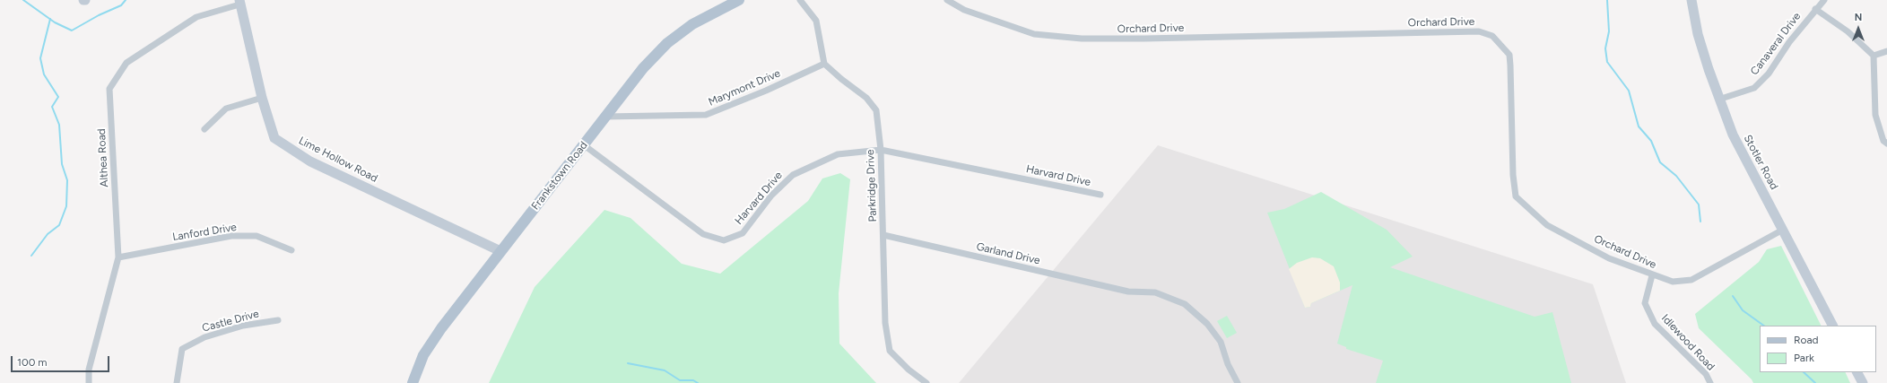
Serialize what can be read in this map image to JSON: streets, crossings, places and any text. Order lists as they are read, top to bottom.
{
  "streets": {
    "main road": ["Frankstown Road"],
    "street": [
      "Orchard Drive",
      "Canaveral Drive",
      "Marymont Drive",
      "Althea Road",
      "Lime Hollow Road",
      "Stotler Road",
      "Harvard Drive",
      "Parkridge Drive",
      "Lanford Drive",
      "Garland Drive",
      "Castle Drive",
      "Idlewood Road"
    ]
  },
  "crossings": [
    ["Orchard Drive", "Stotler Road"],
    ["Orchard Drive", "Idlewood Road"],
    ["Canaveral Drive", "Stotler Road"],
    ["Marymont Drive", "Frankstown Road"],
    ["Marymont Drive", "Parkridge Drive"],
    ["Althea Road", "Lime Hollow Road"],
    ["Althea Road", "Lanford Drive"],
    ["Lime Hollow Road", "Frankstown Road"],
    ["Frankstown Road", "Harvard Drive"],
    ["Harvard Drive", "Parkridge Drive"],
    ["Parkridge Drive", "Garland Drive"]
  ],
  "legend": ["Road", "Park"],
  "scale_bar": "100 m",
  "north": "top"
}
